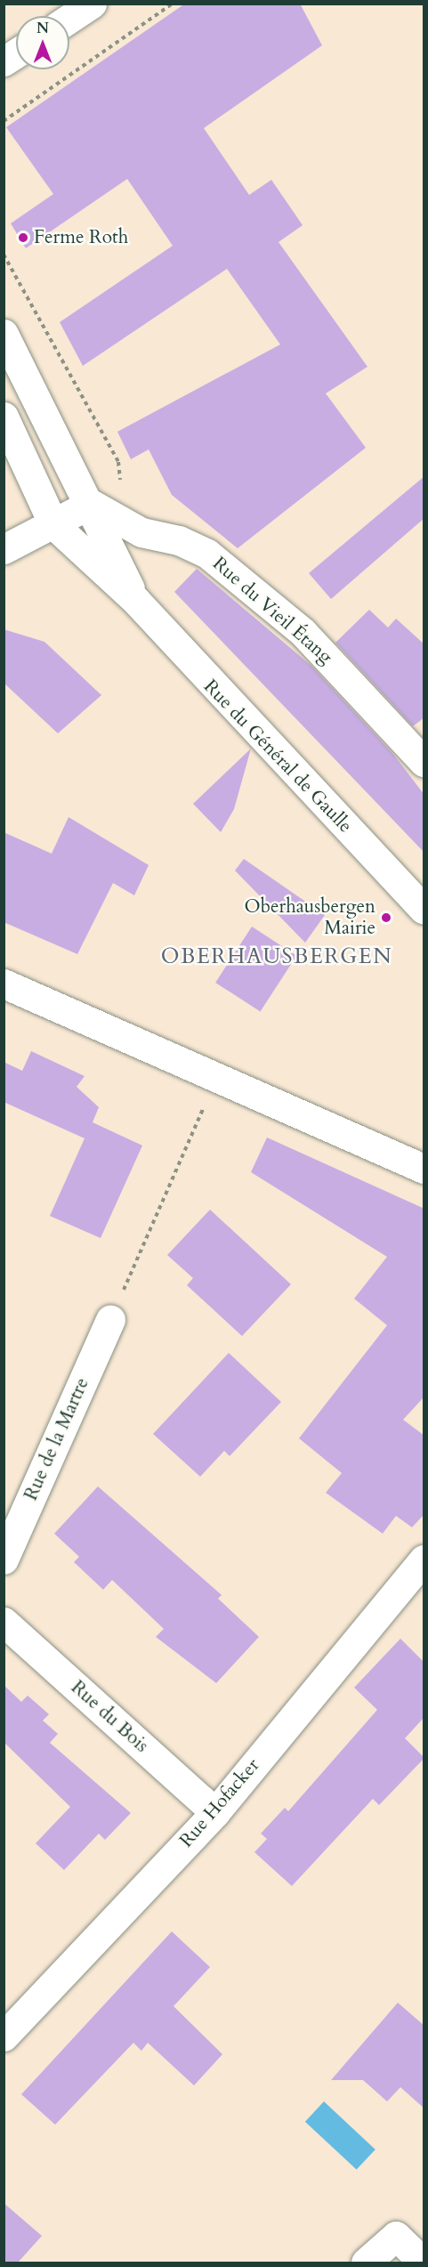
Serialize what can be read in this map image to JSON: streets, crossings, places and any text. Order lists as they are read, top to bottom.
{
  "streets": {
    "street": [
      "Rue du Vieil Étang",
      "Rue du Général de Gaulle",
      "Rue de la Martre",
      "Rue du Bois",
      "Rue Hofacker"
    ]
  },
  "crossings": [
    ["Rue du Vieil Étang", "Rue du Général de Gaulle"],
    ["Rue du Bois", "Rue Hofacker"]
  ],
  "districts": ["OBERHAUSBERGEN"],
  "places": ["Ferme Roth", "Oberhausbergen Mairie"],
  "north": "top"
}
